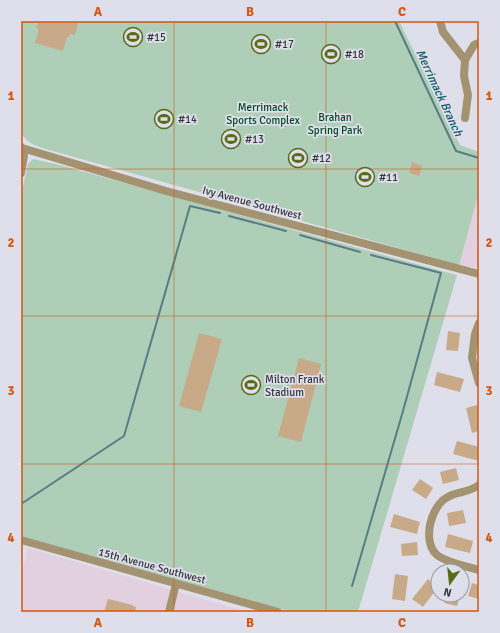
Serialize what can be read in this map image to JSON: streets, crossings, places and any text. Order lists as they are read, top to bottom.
{
  "streets": {
    "street": ["Ivy Avenue Southwest", "15th Avenue Southwest"]
  },
  "water": ["Merrimack Branch"],
  "parks": ["Merrimack Sports Complex", "Brahan Spring Park"],
  "places": {
    "sports": [
      "#15",
      "#17",
      "#18",
      "#14",
      "#13",
      "#12",
      "#11",
      "Milton Frank Stadium"
    ]
  },
  "north": "bottom",
  "grid": {
    "columns": ["A", "B", "C"],
    "rows": [
      "1",
      "2",
      "3",
      "4"
    ]
  }
}
